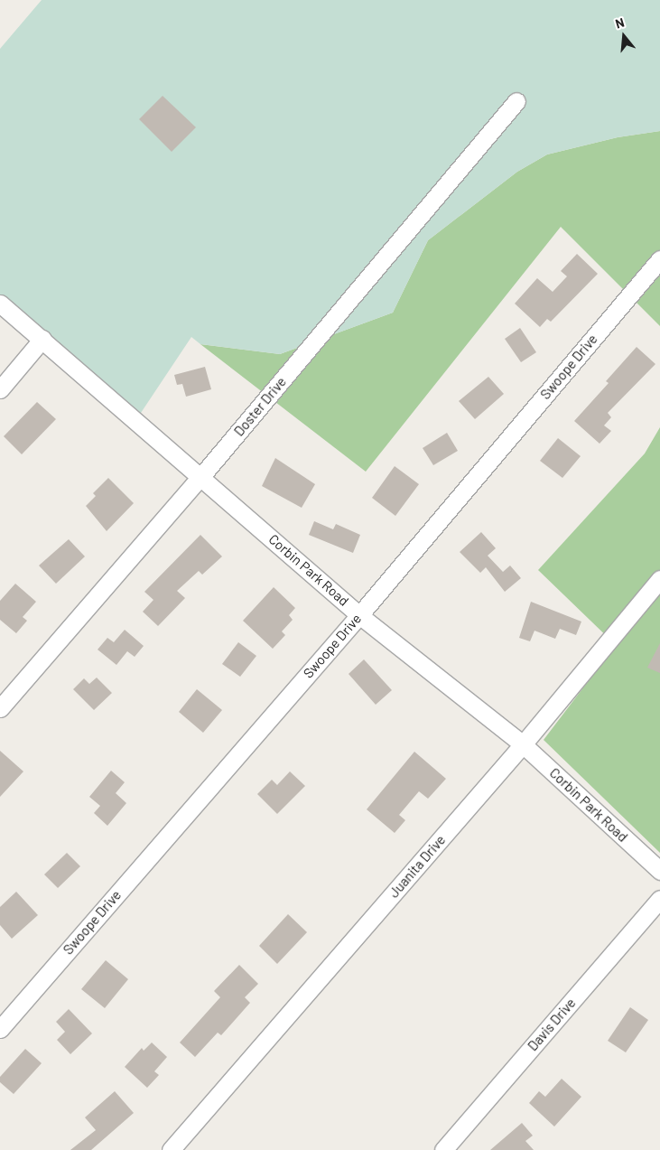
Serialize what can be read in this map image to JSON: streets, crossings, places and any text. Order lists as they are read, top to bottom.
{
  "streets": {
    "street": [
      "Swoope Drive",
      "Doster Drive",
      "Corbin Park Road",
      "Juanita Drive",
      "Davis Drive"
    ]
  },
  "crossings": [
    ["Swoope Drive", "Corbin Park Road"],
    ["Doster Drive", "Corbin Park Road"],
    ["Corbin Park Road", "Juanita Drive"]
  ],
  "north": "top"
}
